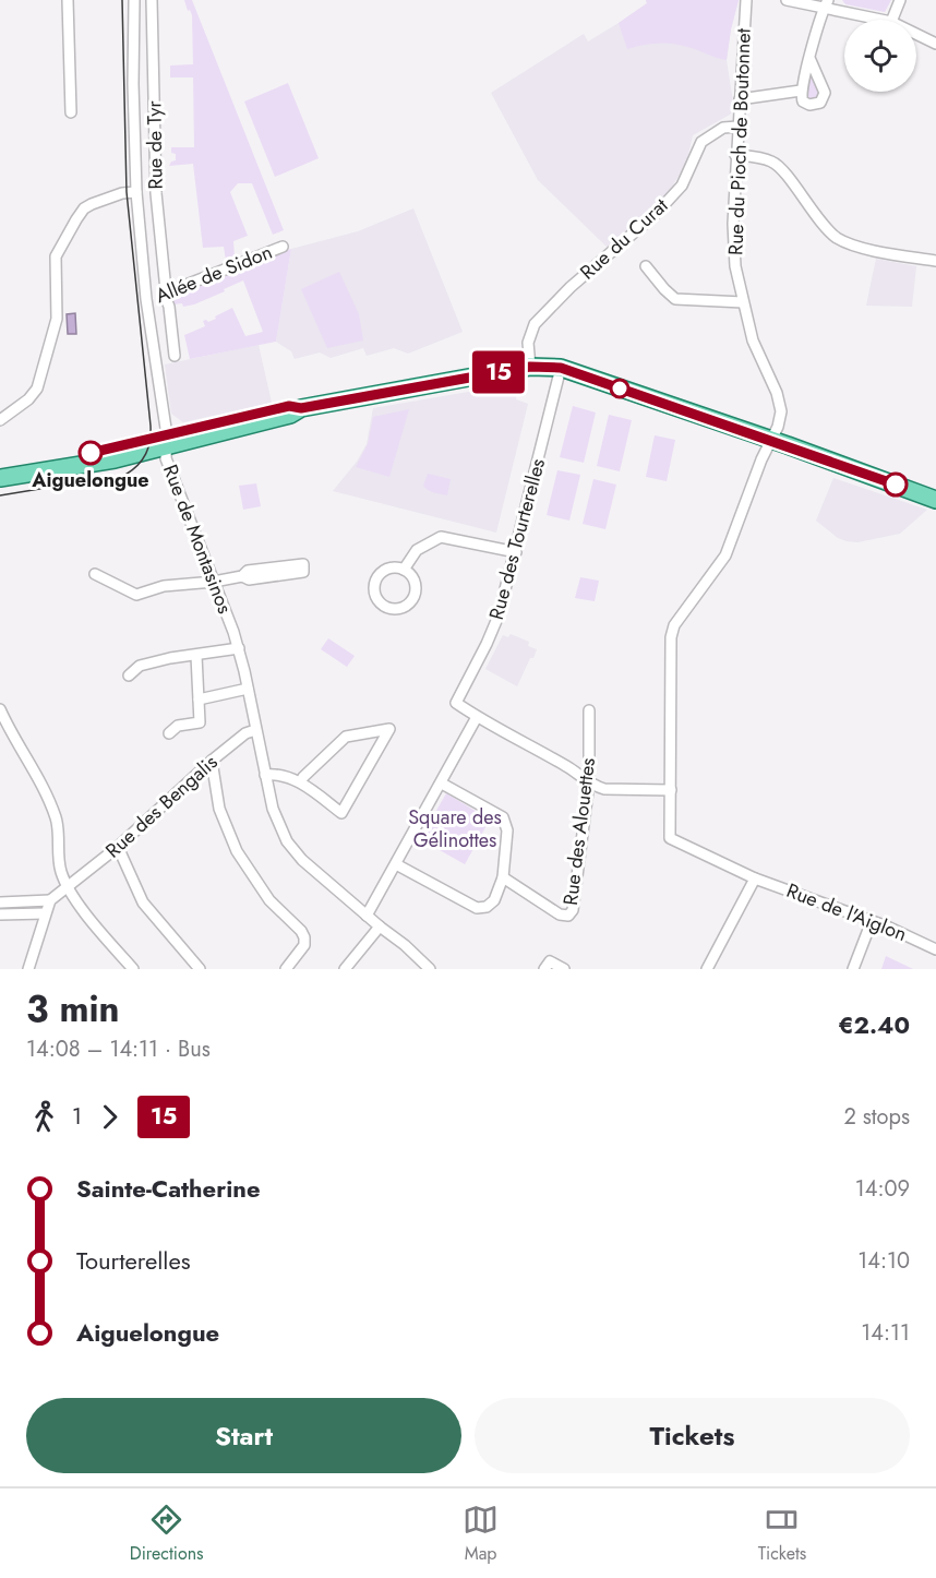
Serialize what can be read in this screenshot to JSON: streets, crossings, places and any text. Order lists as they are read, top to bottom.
{
  "streets": {
    "street": [
      "Rue du Pioch de Boutonnet",
      "Rue de Tyr",
      "Rue du Curat",
      "Allée de Sidon",
      "Rue de Montasinos",
      "Rue des Tourterelles",
      "Rue des Bengalis",
      "Rue des Alouettes",
      "Rue de l'Aiglon"
    ]
  },
  "crossings": [
    ["Rue du Pioch de Boutonnet", "Rue du Curat"],
    ["Rue du Pioch de Boutonnet", "Rue de l'Aiglon"],
    ["Rue de Tyr", "Allée de Sidon"],
    ["Allée de Sidon", "Rue de Montasinos"],
    ["Rue de Montasinos", "Rue des Bengalis"]
  ],
  "parks": ["Square des Gélinottes"],
  "places": ["Aiguelongue"],
  "lines": ["bus line 15"],
  "page": {
    "on_map": "15",
    "heading": ["3 min", "14:08 – 14:11 · Bus", "€2.40"],
    "legs": ["1", "15", "2 stops"],
    "list": [
      {
        "name": "Sainte-Catherine",
        "value": "14:09"
      },
      {
        "name": "Tourterelles",
        "value": "14:10"
      },
      {
        "name": "Aiguelongue",
        "value": "14:11"
      }
    ],
    "buttons": ["Start", "Tickets"],
    "tabs": ["Directions", "Map", "Tickets"]
  }
}
